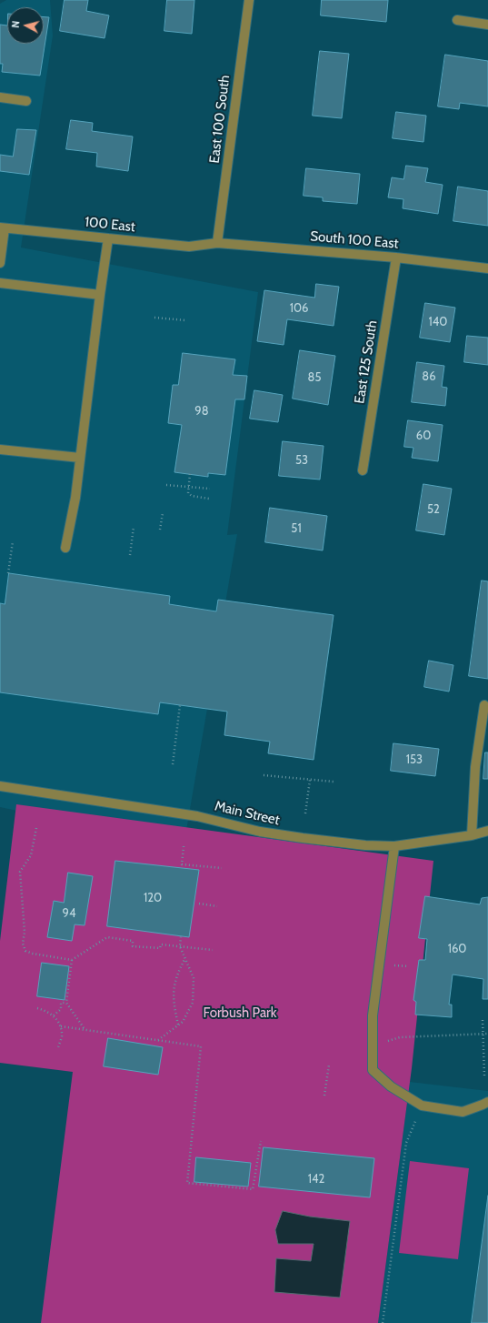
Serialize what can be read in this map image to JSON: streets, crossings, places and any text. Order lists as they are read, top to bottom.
{
  "streets": {
    "street": [
      "East 100 South",
      "100 East",
      "South 100 East",
      "East 125 South",
      "Main Street"
    ]
  },
  "crossings": [
    ["East 100 South", "100 East"],
    ["East 100 South", "South 100 East"],
    ["100 East", "South 100 East"],
    ["South 100 East", "East 125 South"]
  ],
  "parks": ["Forbush Park"],
  "house_numbers": [
    "106",
    "140",
    "86",
    "85",
    "98",
    "60",
    "53",
    "52",
    "51",
    "153",
    "120",
    "94",
    "160",
    "142"
  ],
  "north": "left"
}
